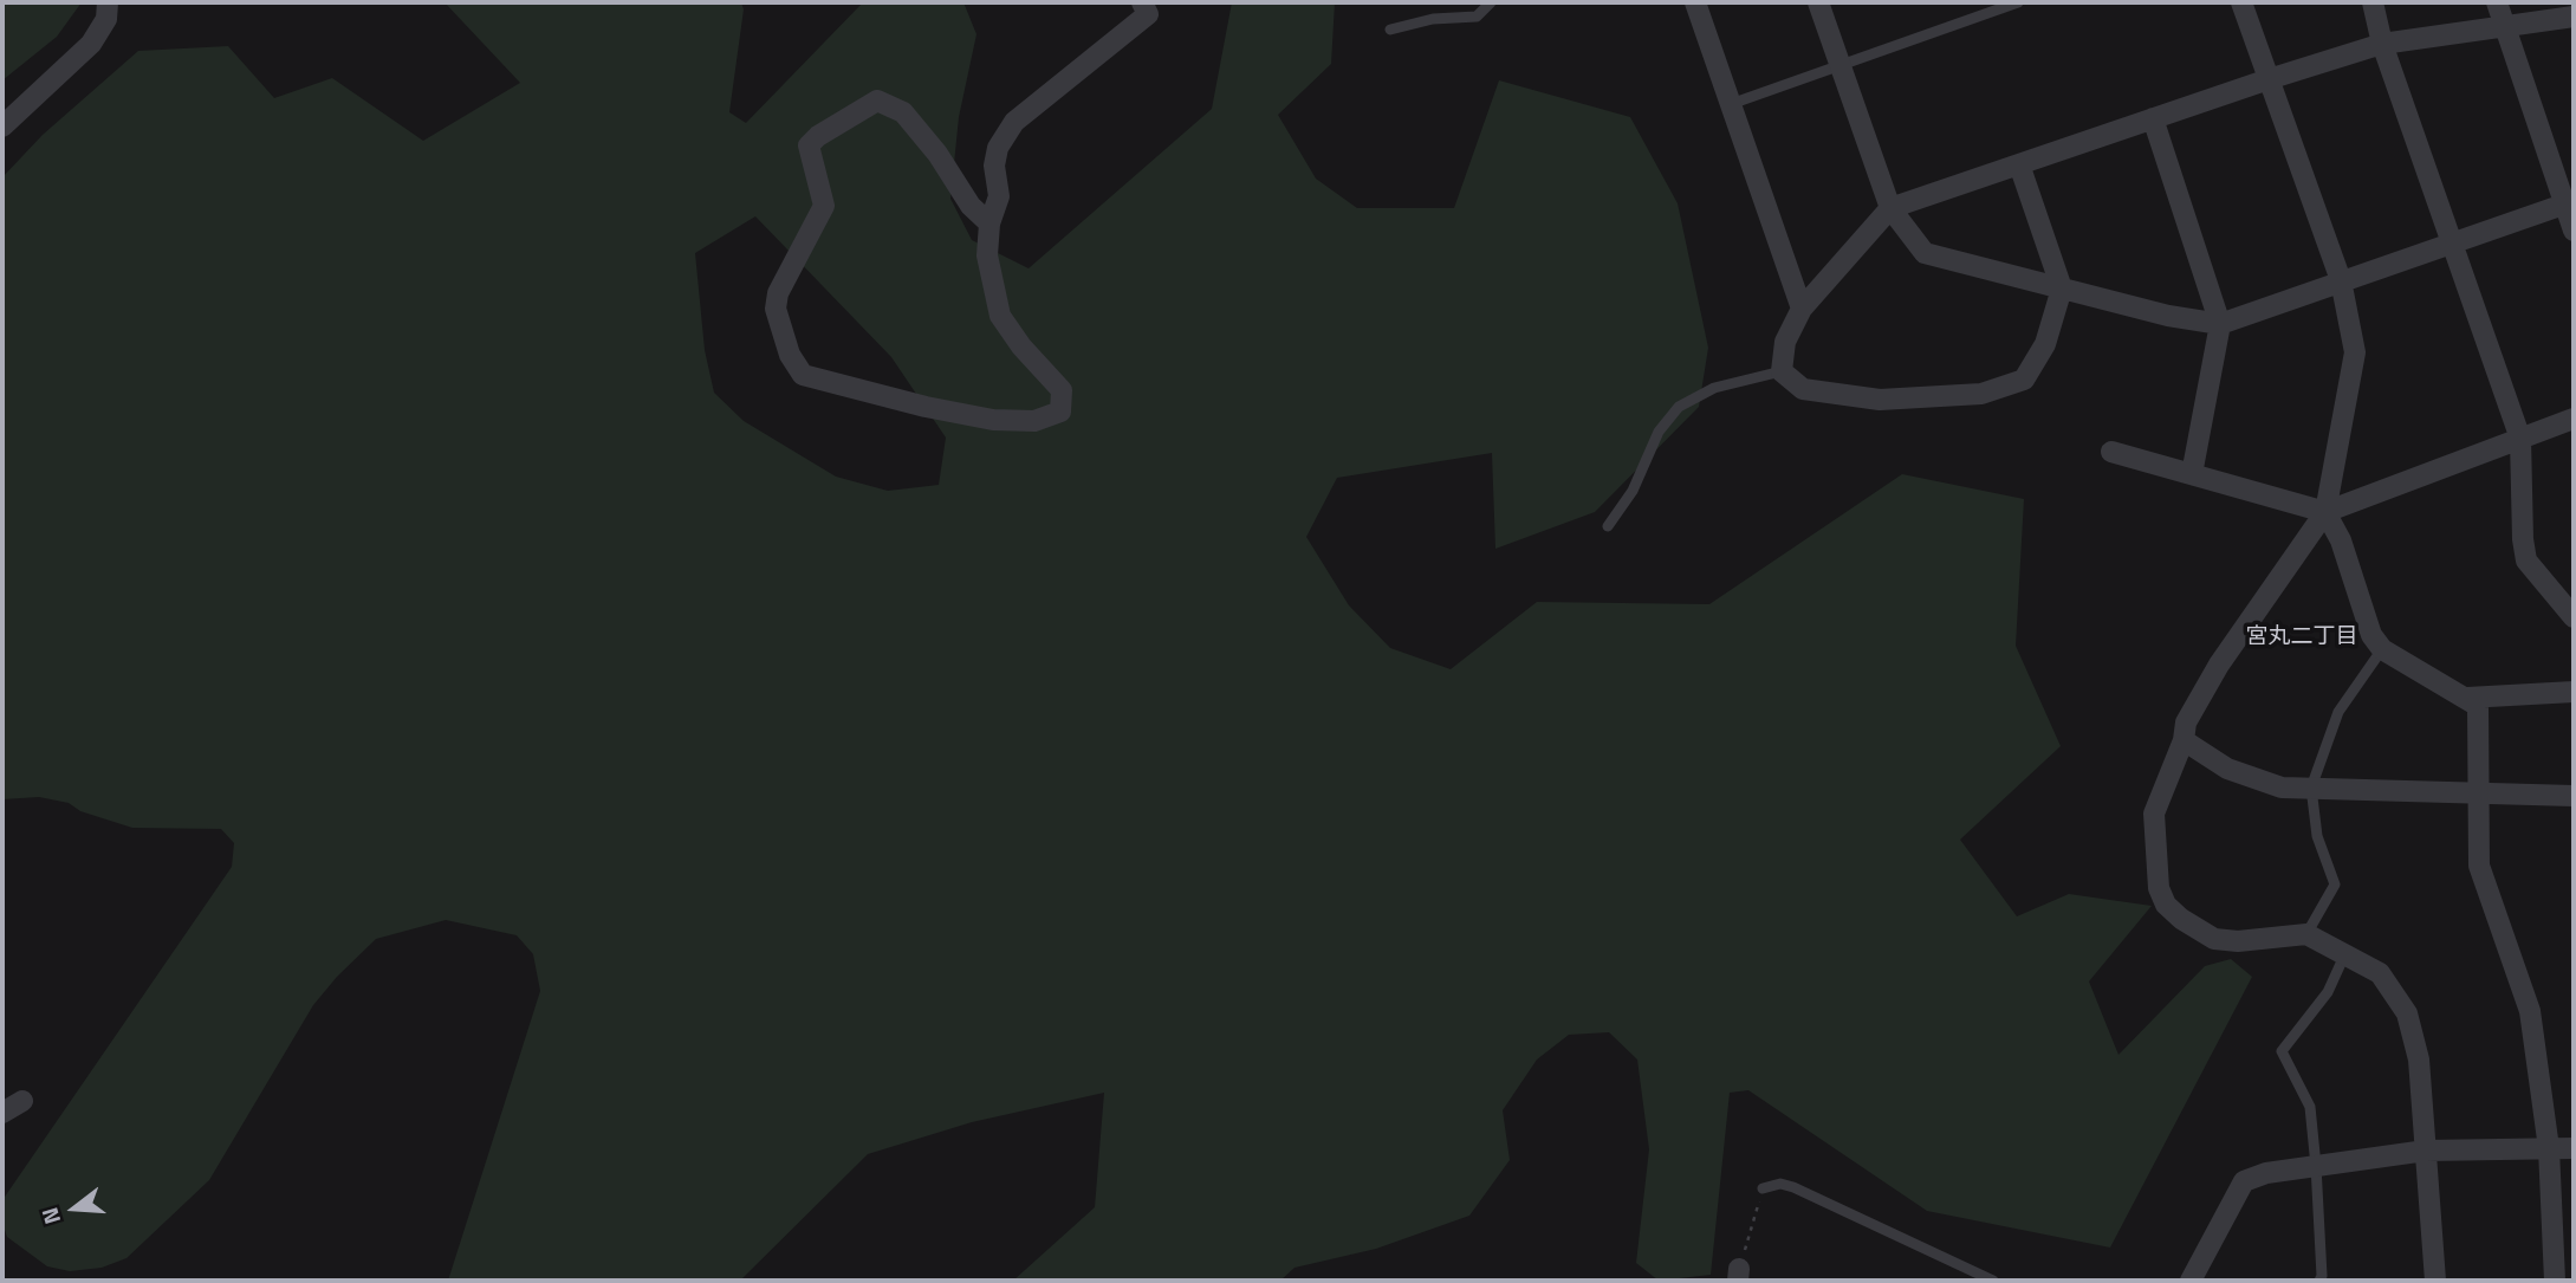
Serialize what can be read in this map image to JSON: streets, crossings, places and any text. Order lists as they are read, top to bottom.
{
  "districts": ["宮丸二丁目"],
  "north": "left"
}
